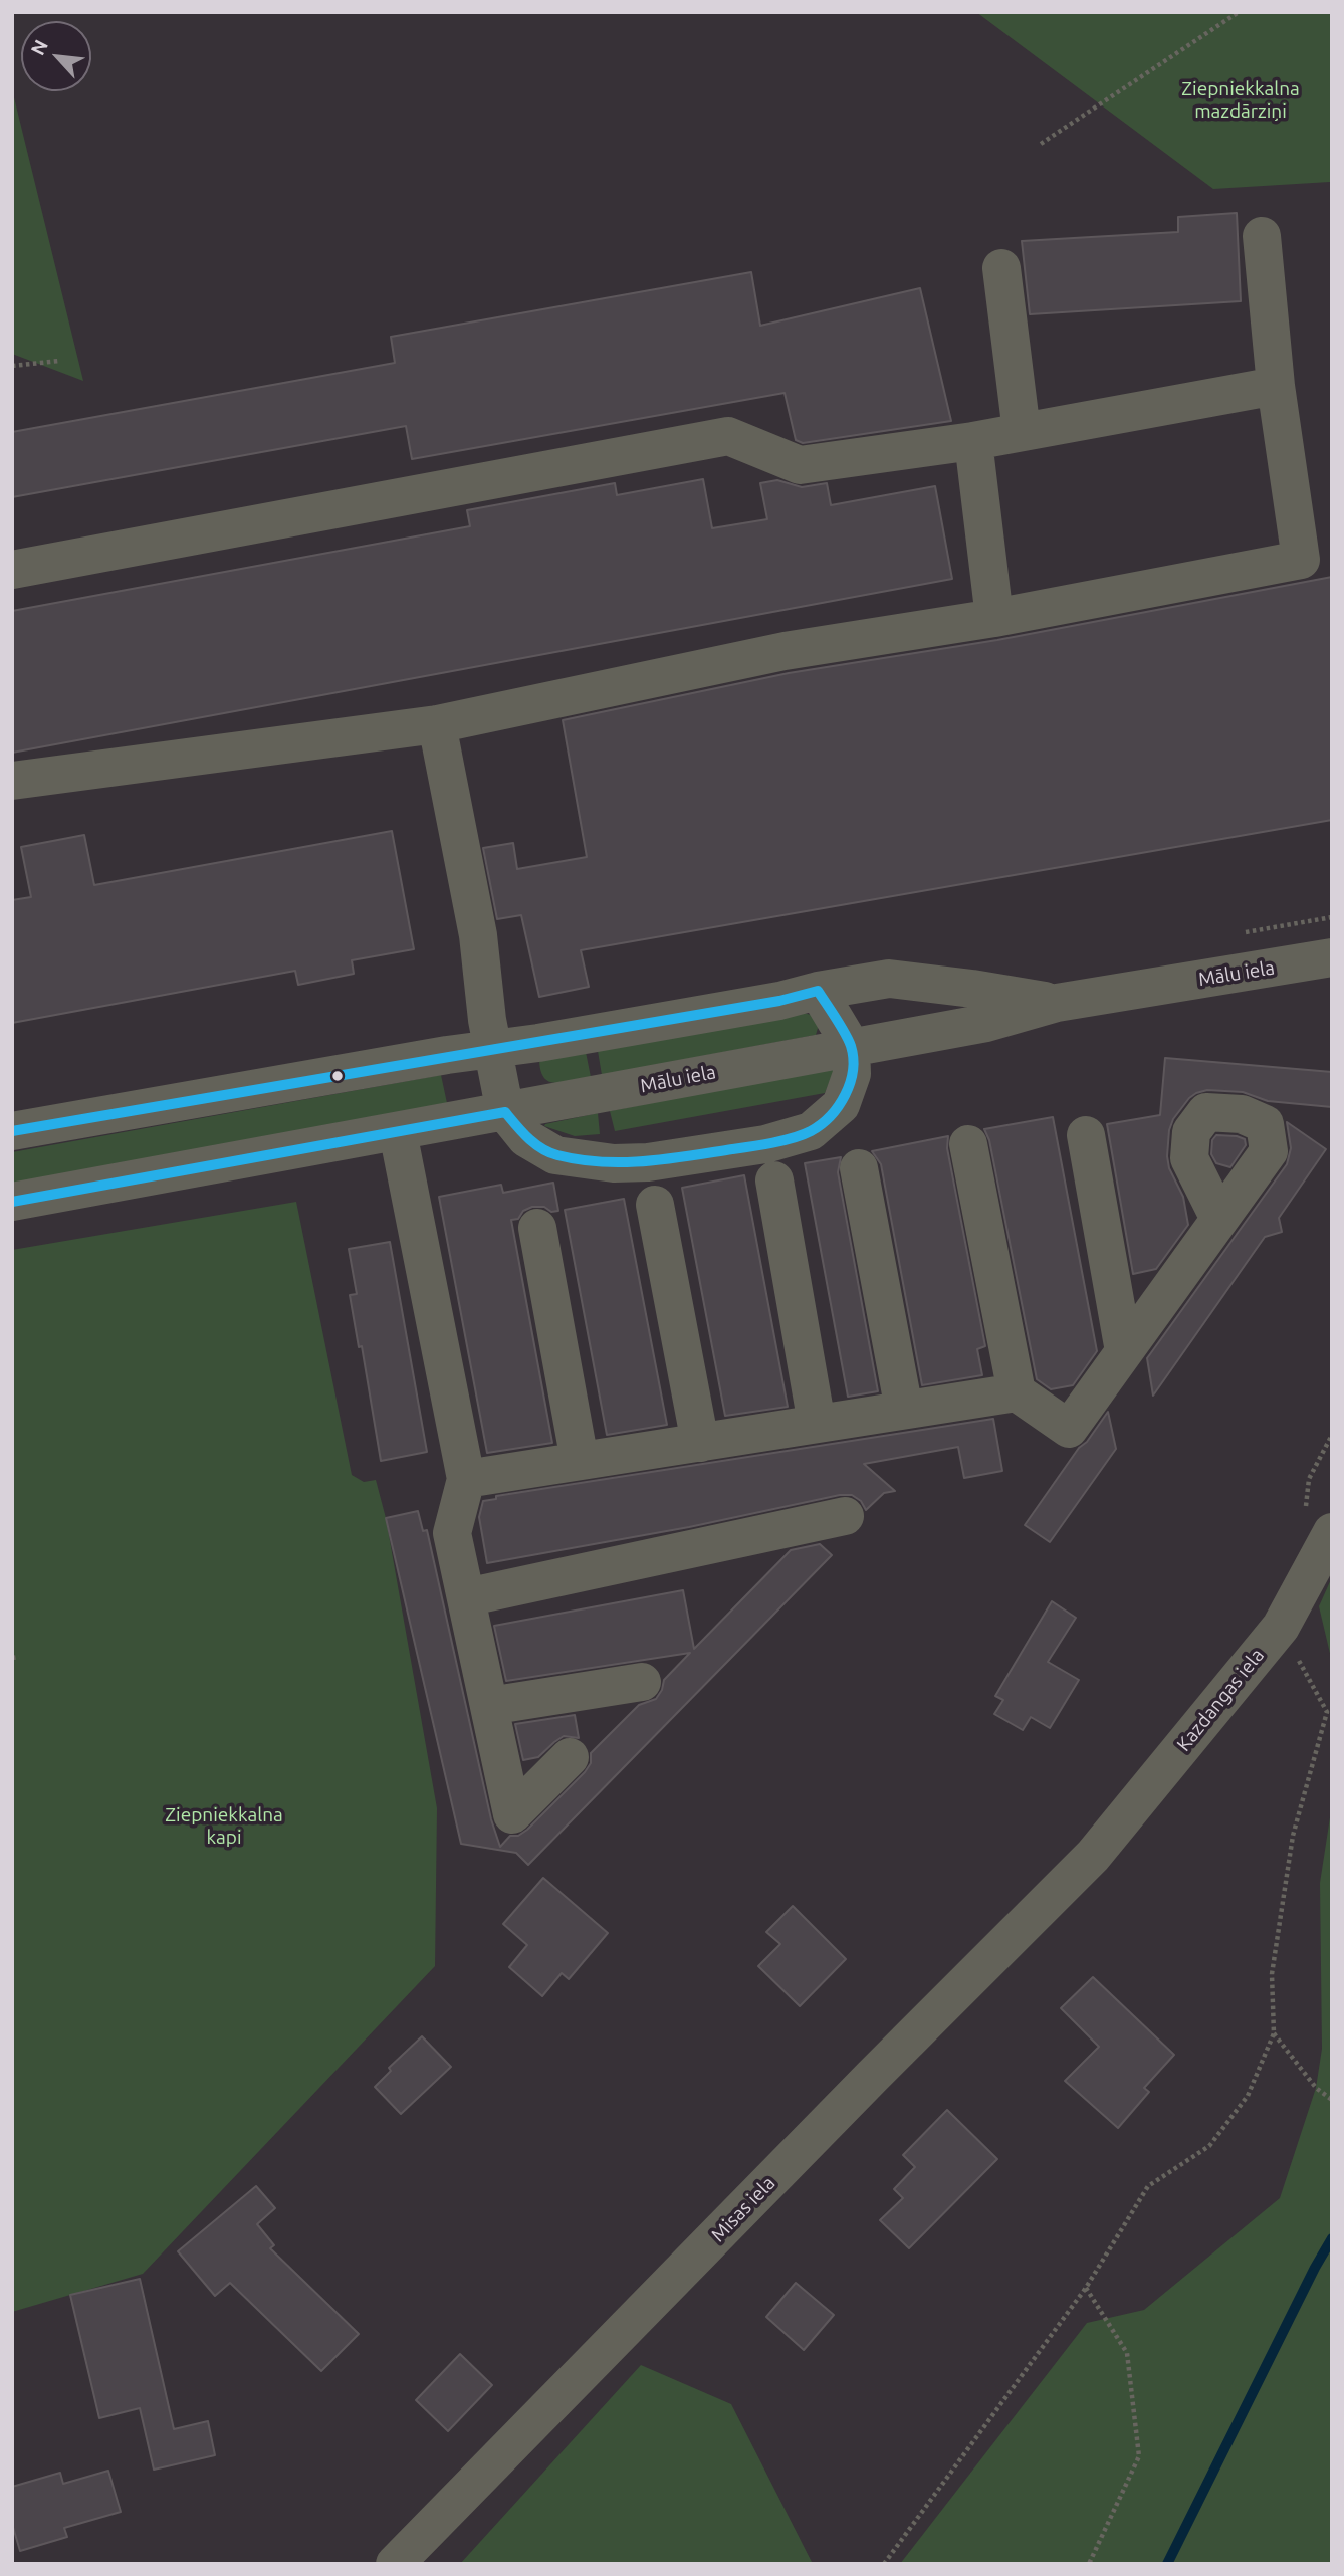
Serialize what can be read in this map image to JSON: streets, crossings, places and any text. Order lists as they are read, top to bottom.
{
  "streets": {
    "street": ["Mālu iela", "Kazdangas iela", "Misas iela"]
  },
  "crossings": [
    ["Kazdangas iela", "Misas iela"]
  ],
  "parks": ["Ziepniekkalna mazdārziņi", "Ziepniekkalna kapi"],
  "north": "top left"
}
